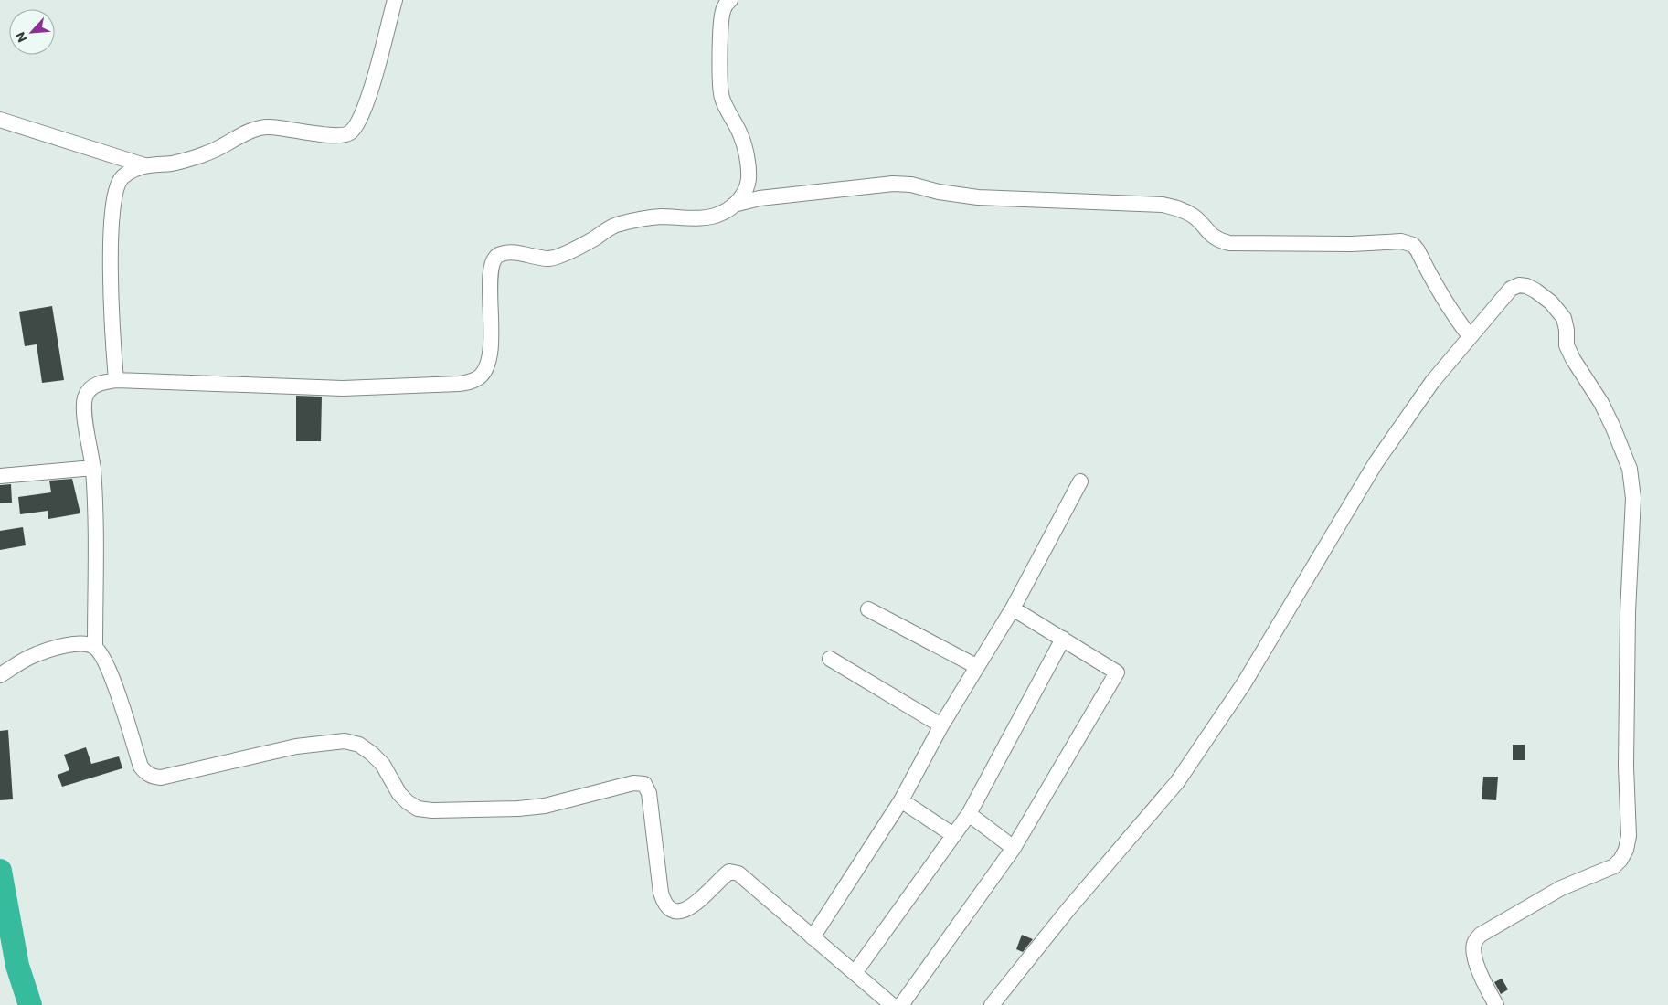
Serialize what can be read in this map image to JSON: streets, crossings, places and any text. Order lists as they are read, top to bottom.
{
  "north": "bottom left"
}
